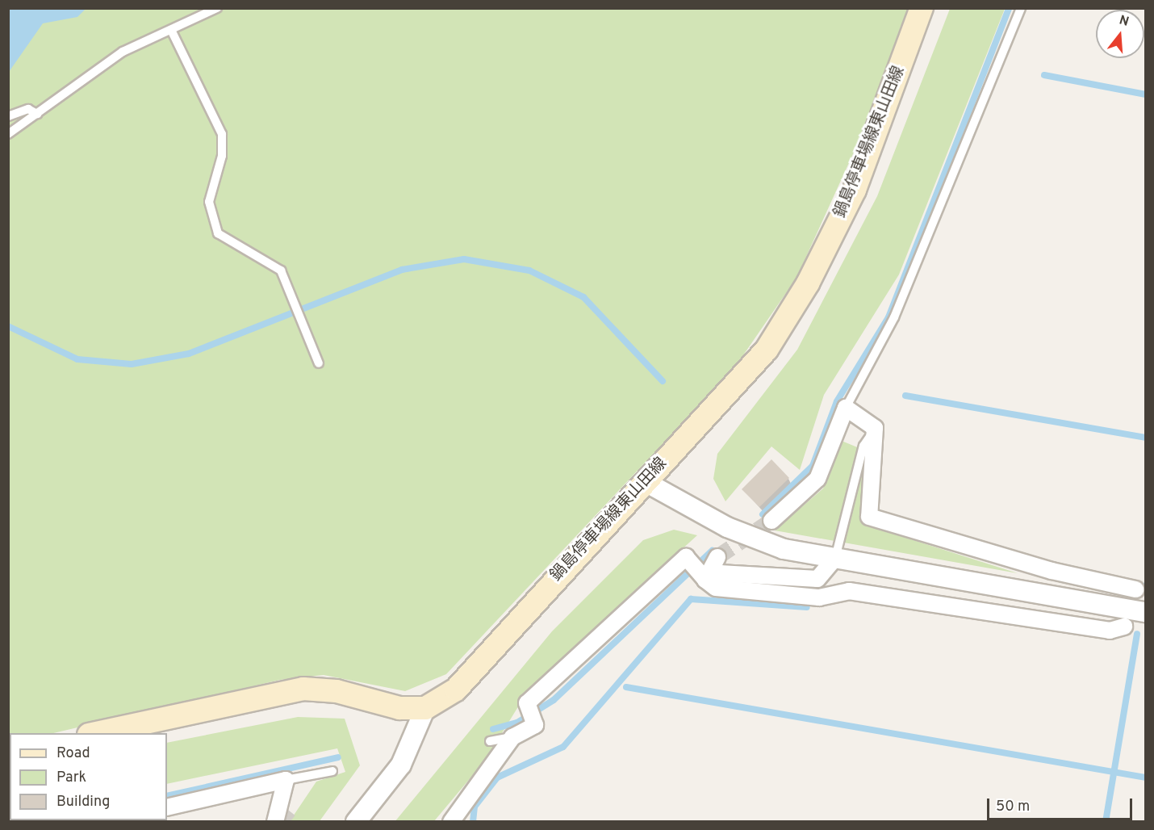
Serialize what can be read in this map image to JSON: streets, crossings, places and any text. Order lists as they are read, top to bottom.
{
  "streets": {
    "main road": ["鍋島停車場線東山田線"]
  },
  "legend": ["Road", "Park", "Building"],
  "scale_bar": "50 m",
  "north": "top"
}
